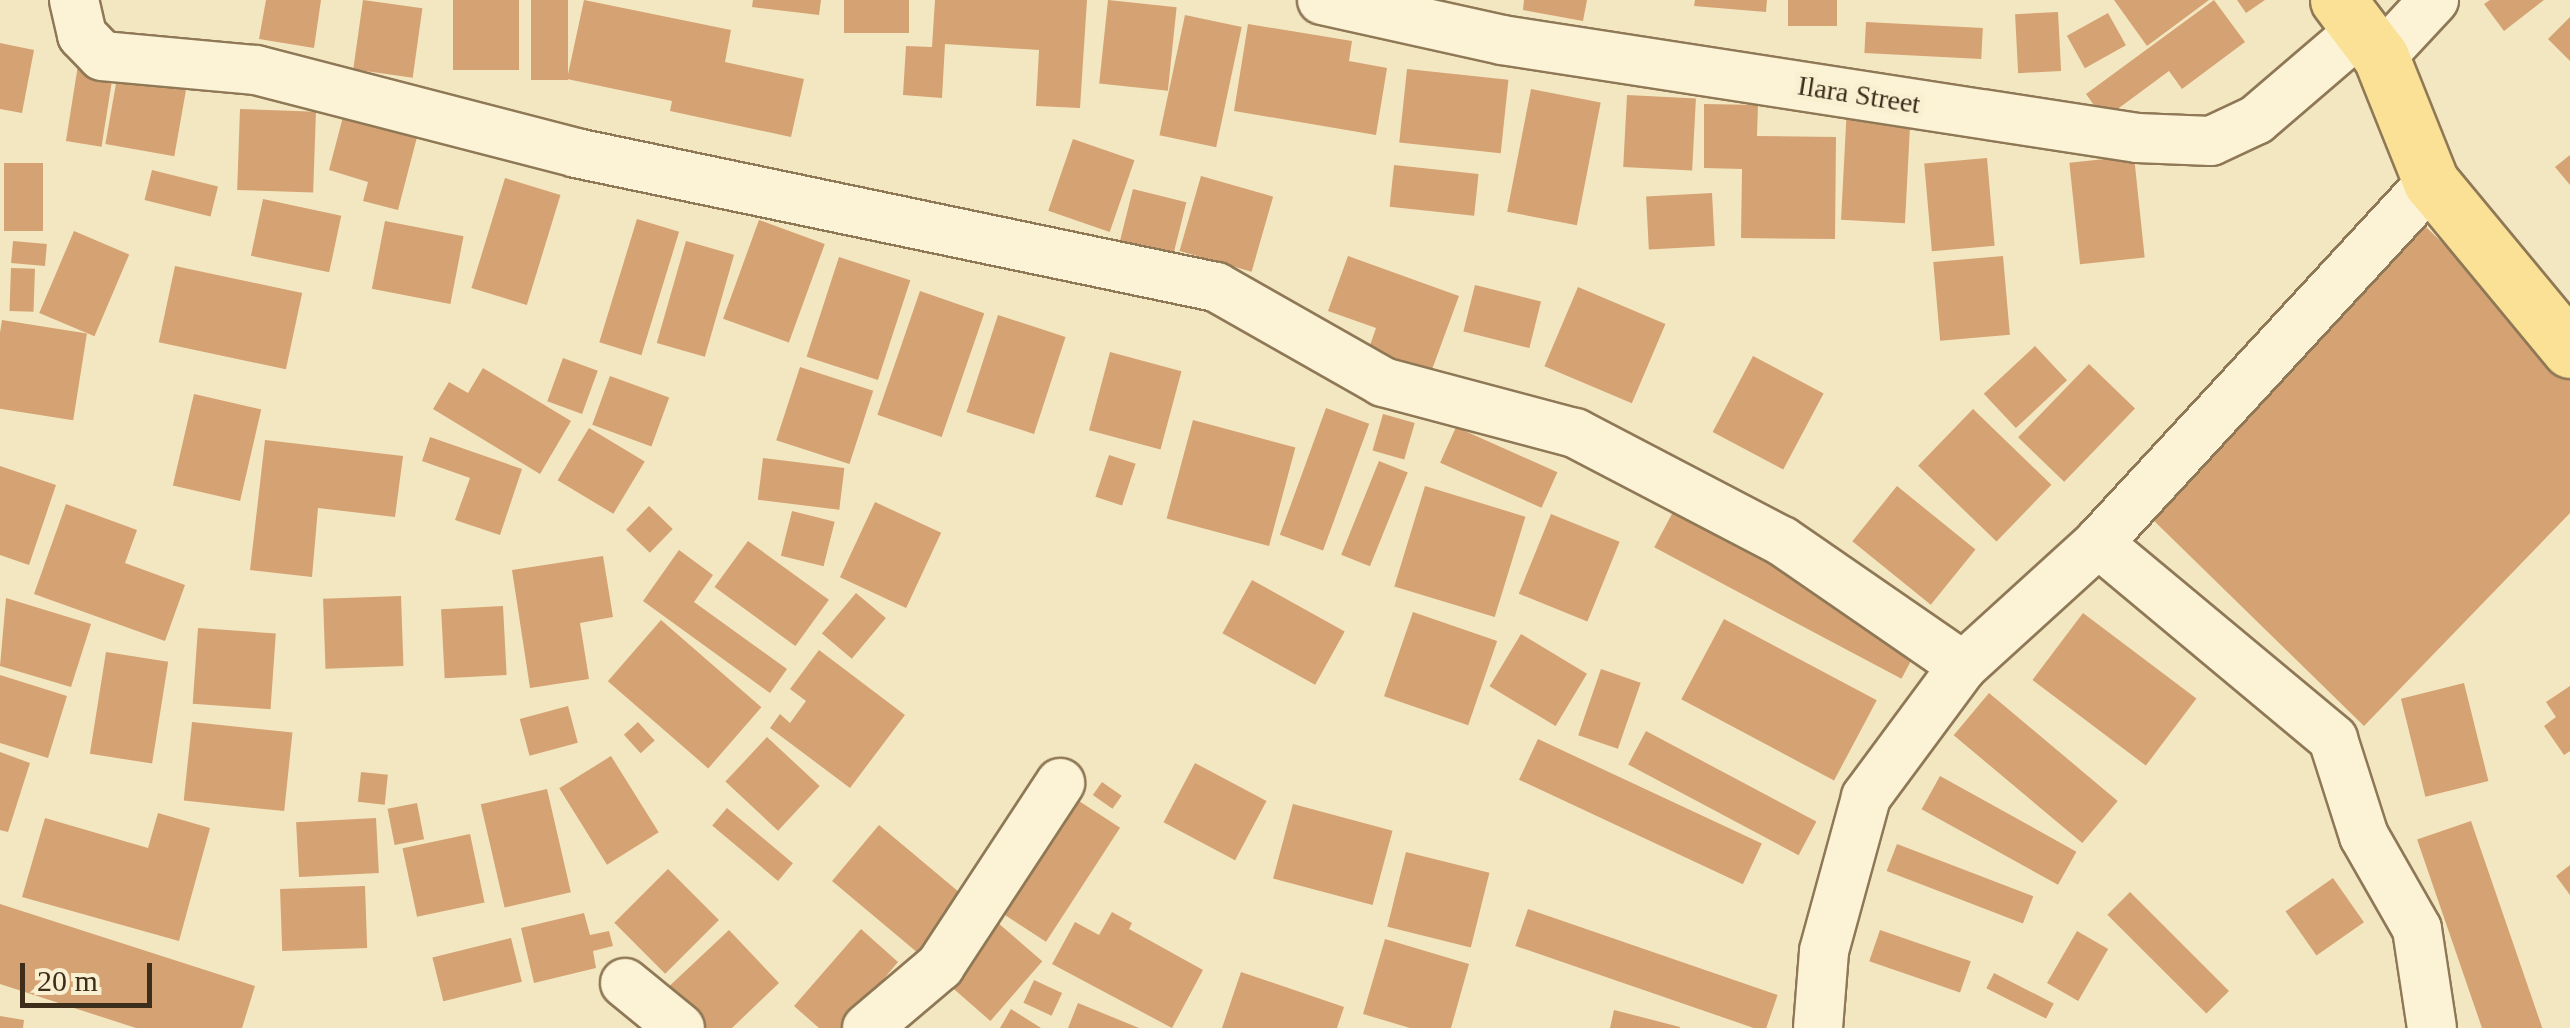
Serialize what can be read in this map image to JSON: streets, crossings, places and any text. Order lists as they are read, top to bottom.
{
  "streets": {
    "street": ["Ilara Street"]
  },
  "scale_bar": "20 m"
}
